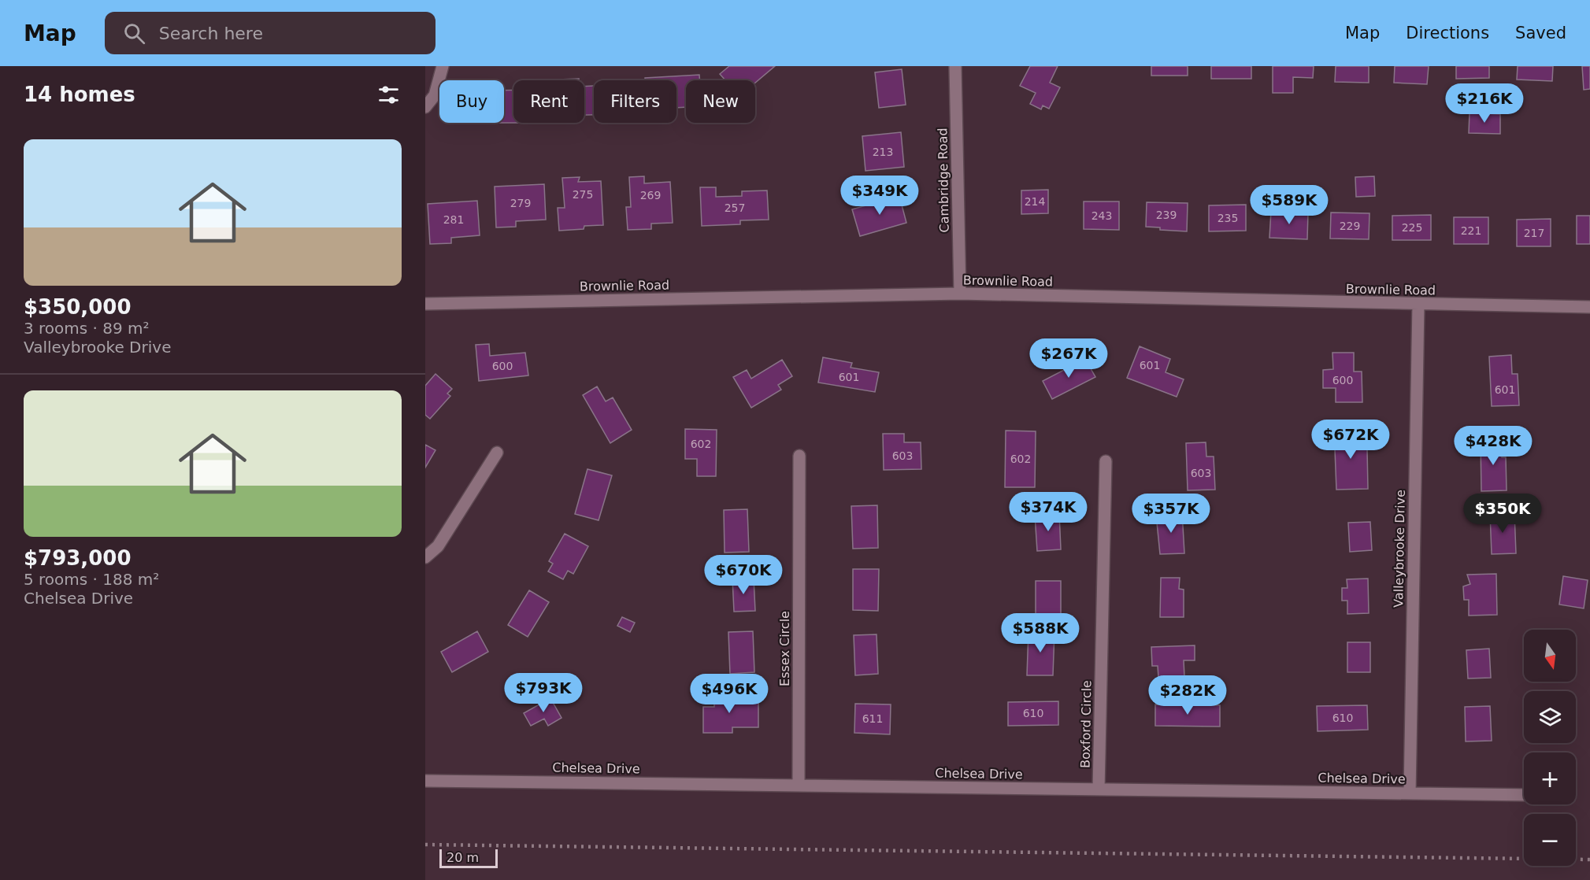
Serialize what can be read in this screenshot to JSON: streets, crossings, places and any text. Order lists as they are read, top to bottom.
{
  "streets": {
    "street": [
      "Cambridge Road",
      "Brownlie Road",
      "Valleybrooke Drive",
      "Essex Circle",
      "Boxford Circle",
      "Chelsea Drive"
    ]
  },
  "crossings": [
    ["Cambridge Road", "Brownlie Road"],
    ["Brownlie Road", "Valleybrooke Drive"],
    ["Valleybrooke Drive", "Chelsea Drive"],
    ["Essex Circle", "Chelsea Drive"],
    ["Boxford Circle", "Chelsea Drive"]
  ],
  "house_numbers": [
    "213",
    "275",
    "269",
    "214",
    "279",
    "257",
    "239",
    "243",
    "235",
    "281",
    "229",
    "225",
    "221",
    "217",
    "601",
    "600",
    "601",
    "600",
    "601",
    "602",
    "603",
    "602",
    "603",
    "610",
    "610",
    "611"
  ],
  "scale_bar": "20 m",
  "north": "bottom",
  "page": {
    "header": "Map",
    "search": "Search here",
    "nav": ["Map", "Directions", "Saved"],
    "heading": "14 homes",
    "chip": [
      "Buy",
      "Rent",
      "Filters",
      "New"
    ],
    "price": [
      "$216K",
      "$349K",
      "$589K",
      "$267K",
      "$672K",
      "$428K",
      "$374K",
      "$357K",
      "$350K",
      "$670K",
      "$588K",
      "$793K",
      "$496K",
      "$282K"
    ],
    "list": [
      {
        "name": "$350,000",
        "note": "3 rooms · 89 m² · Valleybrooke Drive"
      },
      {
        "name": "$793,000",
        "note": "5 rooms · 188 m² · Chelsea Drive"
      }
    ],
    "map_buttons": ["+", "−"],
    "scale": "20 m"
  }
}
